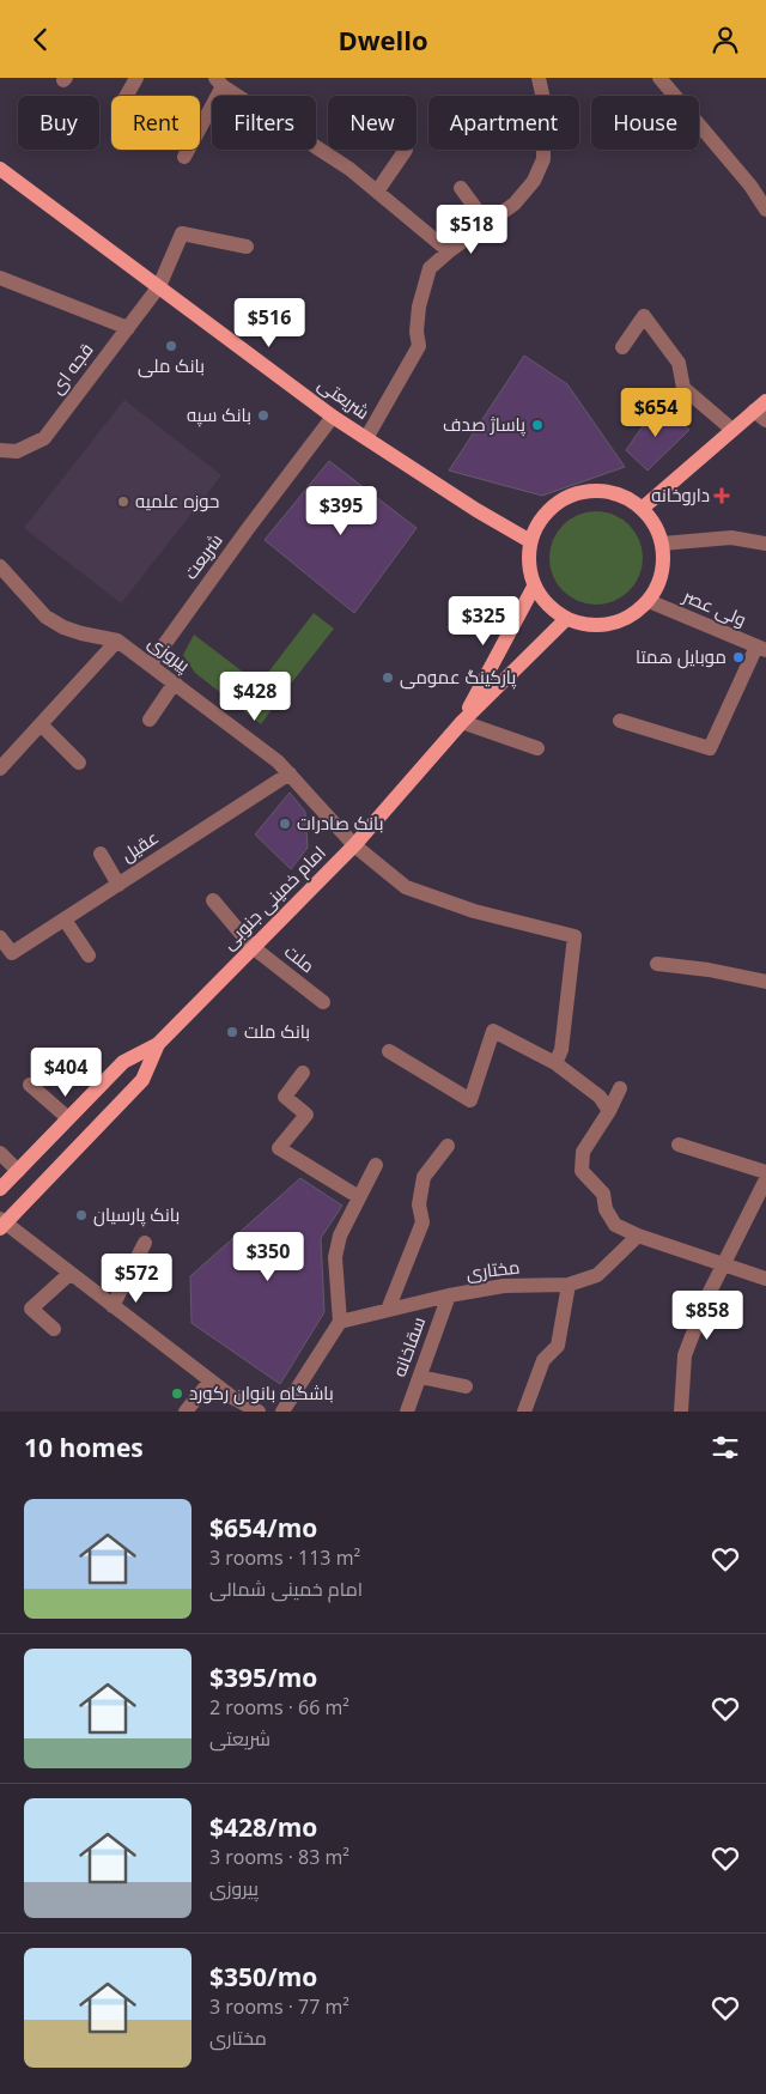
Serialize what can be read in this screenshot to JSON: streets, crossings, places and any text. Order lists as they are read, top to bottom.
{
  "streets": {
    "main road": ["شریعتی", "امام خمینی جنوبی"],
    "street": [
      "قجه ای",
      "شریعت",
      "ولی عصر",
      "پیروزی",
      "عقیل",
      "ملت",
      "مختاری",
      "سقاخانه"
    ]
  },
  "crossings": [
    ["قجه ای", "شریعتی"],
    ["شریعتی", "شریعت"],
    ["شریعتی", "ولی عصر"],
    ["شریعت", "پیروزی"],
    ["پیروزی", "عقیل"],
    ["پیروزی", "امام خمینی جنوبی"],
    ["امام خمینی جنوبی", "ملت"],
    ["مختاری", "سقاخانه"]
  ],
  "places": {
    "other": [
      "بانک ملی",
      "بانک سپه",
      "پاساژ صدف",
      "حوزه علمیه",
      "موبایل همتا",
      "پارکینگ عمومی",
      "بانک صادرات",
      "بانک ملت",
      "بانک پارسیان",
      "باشگاه بانوان رکورد"
    ],
    "health": ["داروخانه"]
  },
  "page": {
    "header": "Dwello",
    "chip": [
      "Buy",
      "Rent",
      "Filters",
      "New",
      "Apartment",
      "House"
    ],
    "price": [
      "$518",
      "$516",
      "$654",
      "$395",
      "$325",
      "$428",
      "$404",
      "$350",
      "$572",
      "$858"
    ],
    "heading": "10 homes",
    "list": [
      {
        "name": "$654/mo",
        "note": "3 rooms · 113 m² · امام خمینی شمالی"
      },
      {
        "name": "$395/mo",
        "note": "2 rooms · 66 m² · شریعتی"
      },
      {
        "name": "$428/mo",
        "note": "3 rooms · 83 m² · پیروزی"
      },
      {
        "name": "$350/mo",
        "note": "3 rooms · 77 m² · مختاری"
      }
    ]
  }
}
